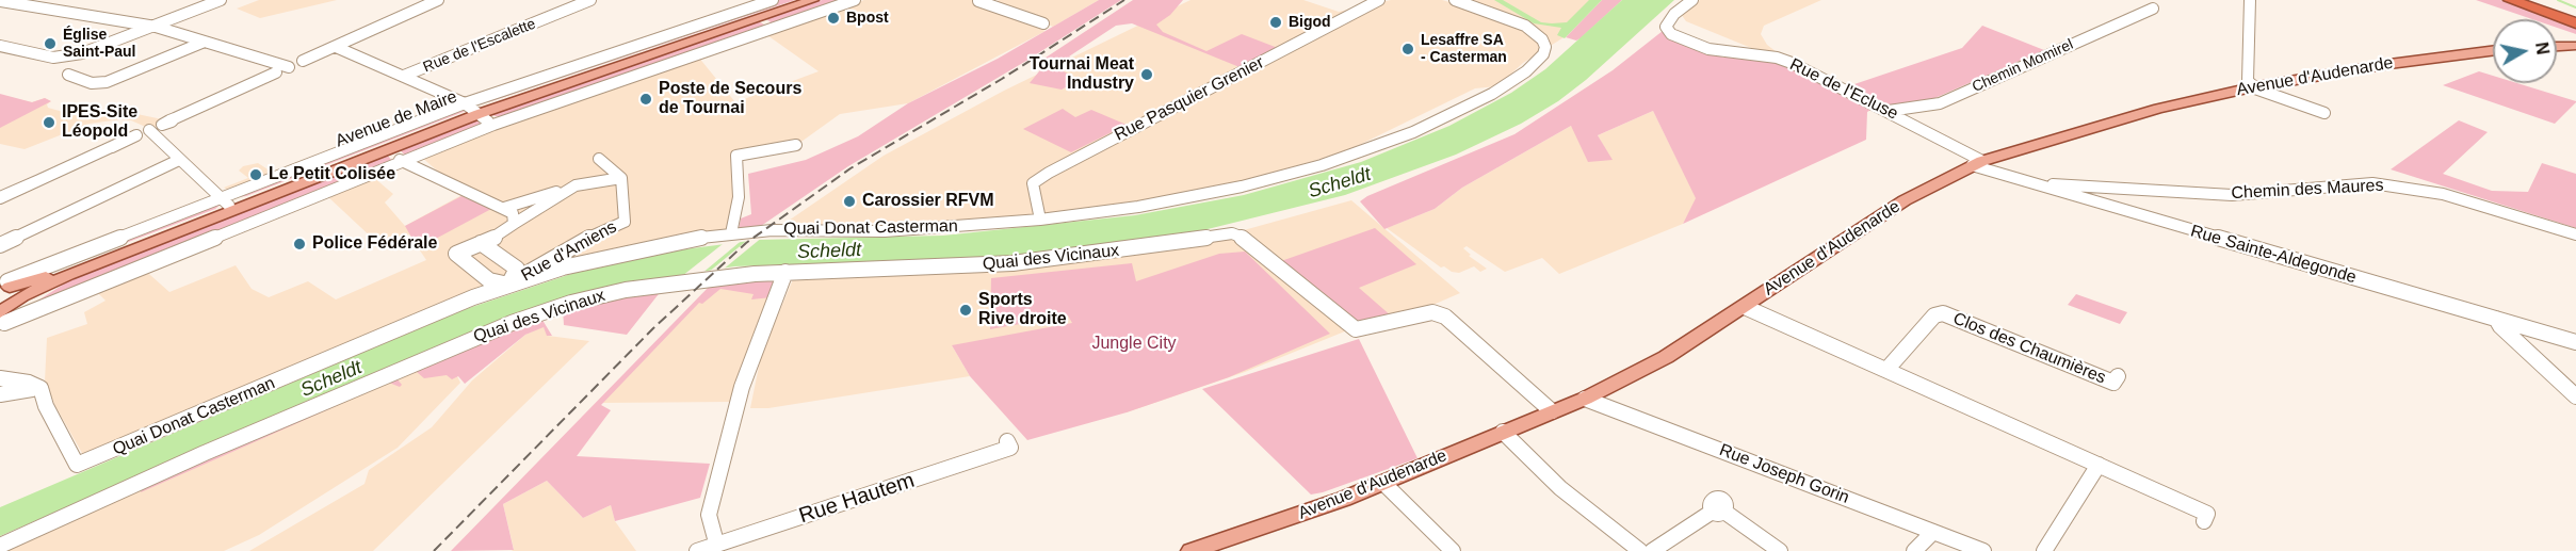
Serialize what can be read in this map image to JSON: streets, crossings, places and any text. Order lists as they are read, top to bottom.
{
  "streets": {
    "main road": ["Avenue d'Audenarde", "Avenue de Maire"],
    "street": [
      "Rue de l'Escalette",
      "Chemin Momirel",
      "Rue de l'Ecluse",
      "Rue Pasquier Grenier",
      "Chemin des Maures",
      "Quai Donat Casterman",
      "Rue d'Amiens",
      "Rue Sainte-Aldegonde",
      "Quai des Vicinaux",
      "Clos des Chaumières",
      "Rue Joseph Gorin",
      "Rue Hautem"
    ]
  },
  "crossings": [
    ["Chemin Momirel", "Rue de l'Ecluse"],
    ["Avenue d'Audenarde", "Rue de l'Ecluse"],
    ["Avenue d'Audenarde", "Rue Sainte-Aldegonde"],
    ["Avenue d'Audenarde", "Quai des Vicinaux"],
    ["Avenue d'Audenarde", "Rue Joseph Gorin"],
    ["Rue de l'Ecluse", "Rue Sainte-Aldegonde"],
    ["Rue Pasquier Grenier", "Quai Donat Casterman"],
    ["Chemin des Maures", "Rue Sainte-Aldegonde"],
    ["Quai Donat Casterman", "Rue d'Amiens"]
  ],
  "water": ["Scheldt"],
  "parks": ["Jungle City"],
  "places": [
    "Bpost",
    "Bigod",
    "Église Saint-Paul",
    "Lesaffre SA - Casterman",
    "Tournai Meat Industry",
    "Poste de Secours de Tournai",
    "IPES-Site Léopold",
    "Le Petit Colisée",
    "Carossier RFVM",
    "Police Fédérale",
    "Sports Rive droite"
  ],
  "north": "right"
}
